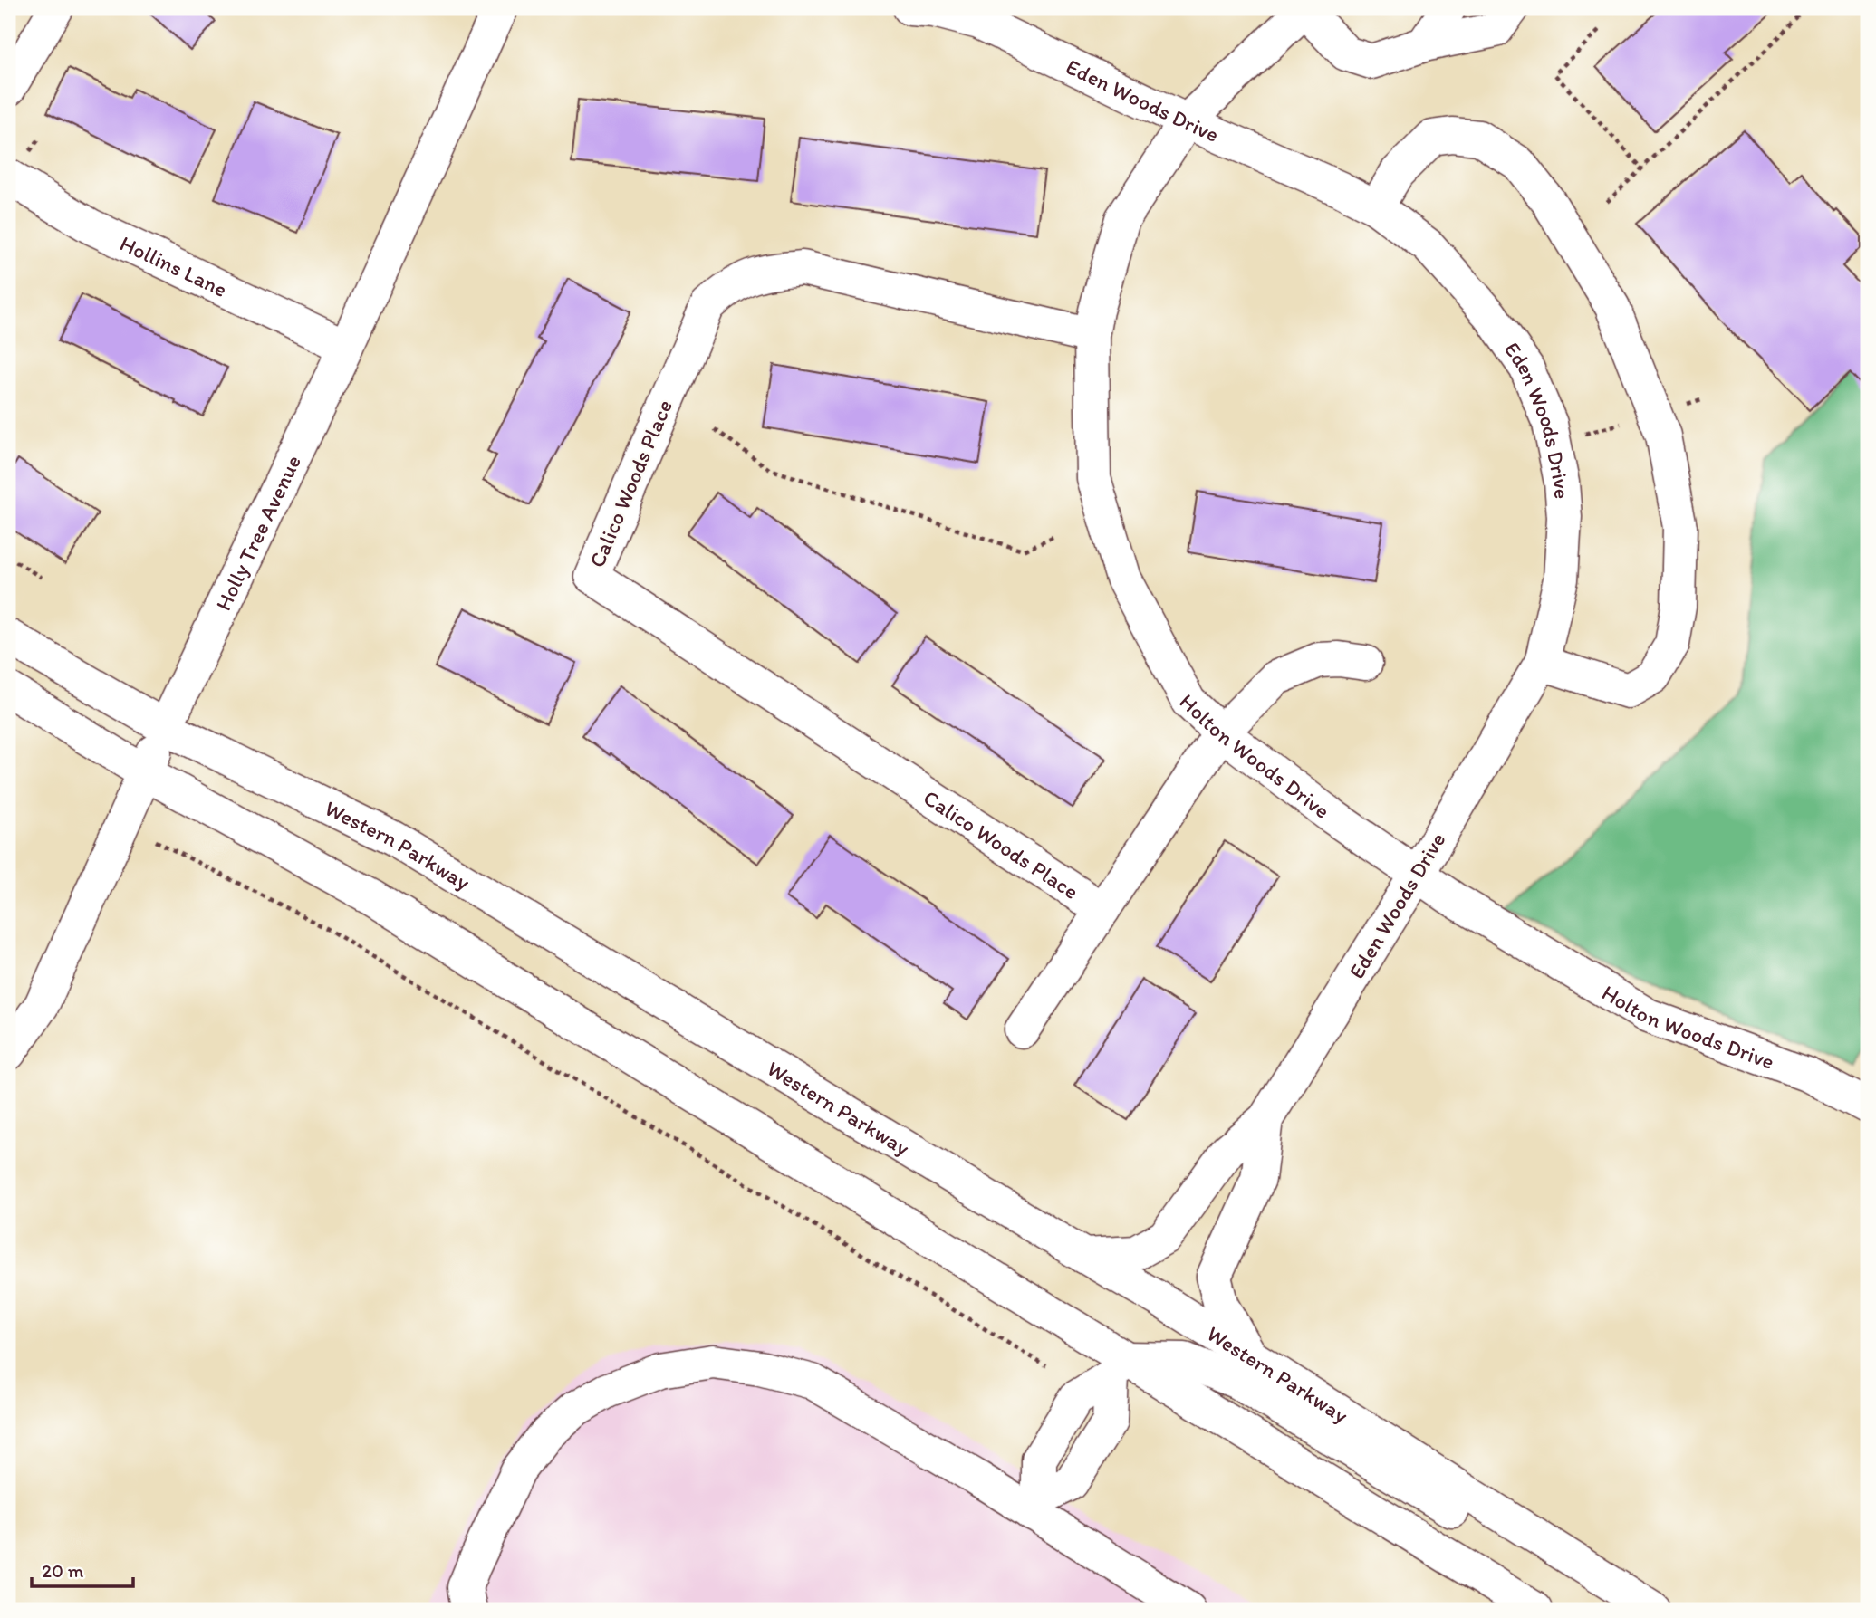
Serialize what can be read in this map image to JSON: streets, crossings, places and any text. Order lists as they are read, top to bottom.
{
  "streets": {
    "street": [
      "Eden Woods Drive",
      "Hollins Lane",
      "Calico Woods Place",
      "Holly Tree Avenue",
      "Holton Woods Drive",
      "Western Parkway"
    ]
  },
  "crossings": [
    ["Eden Woods Drive", "Holton Woods Drive"],
    ["Eden Woods Drive", "Western Parkway"],
    ["Hollins Lane", "Holly Tree Avenue"],
    ["Calico Woods Place", "Holton Woods Drive"],
    ["Holly Tree Avenue", "Western Parkway"]
  ],
  "scale_bar": "20 m"
}
